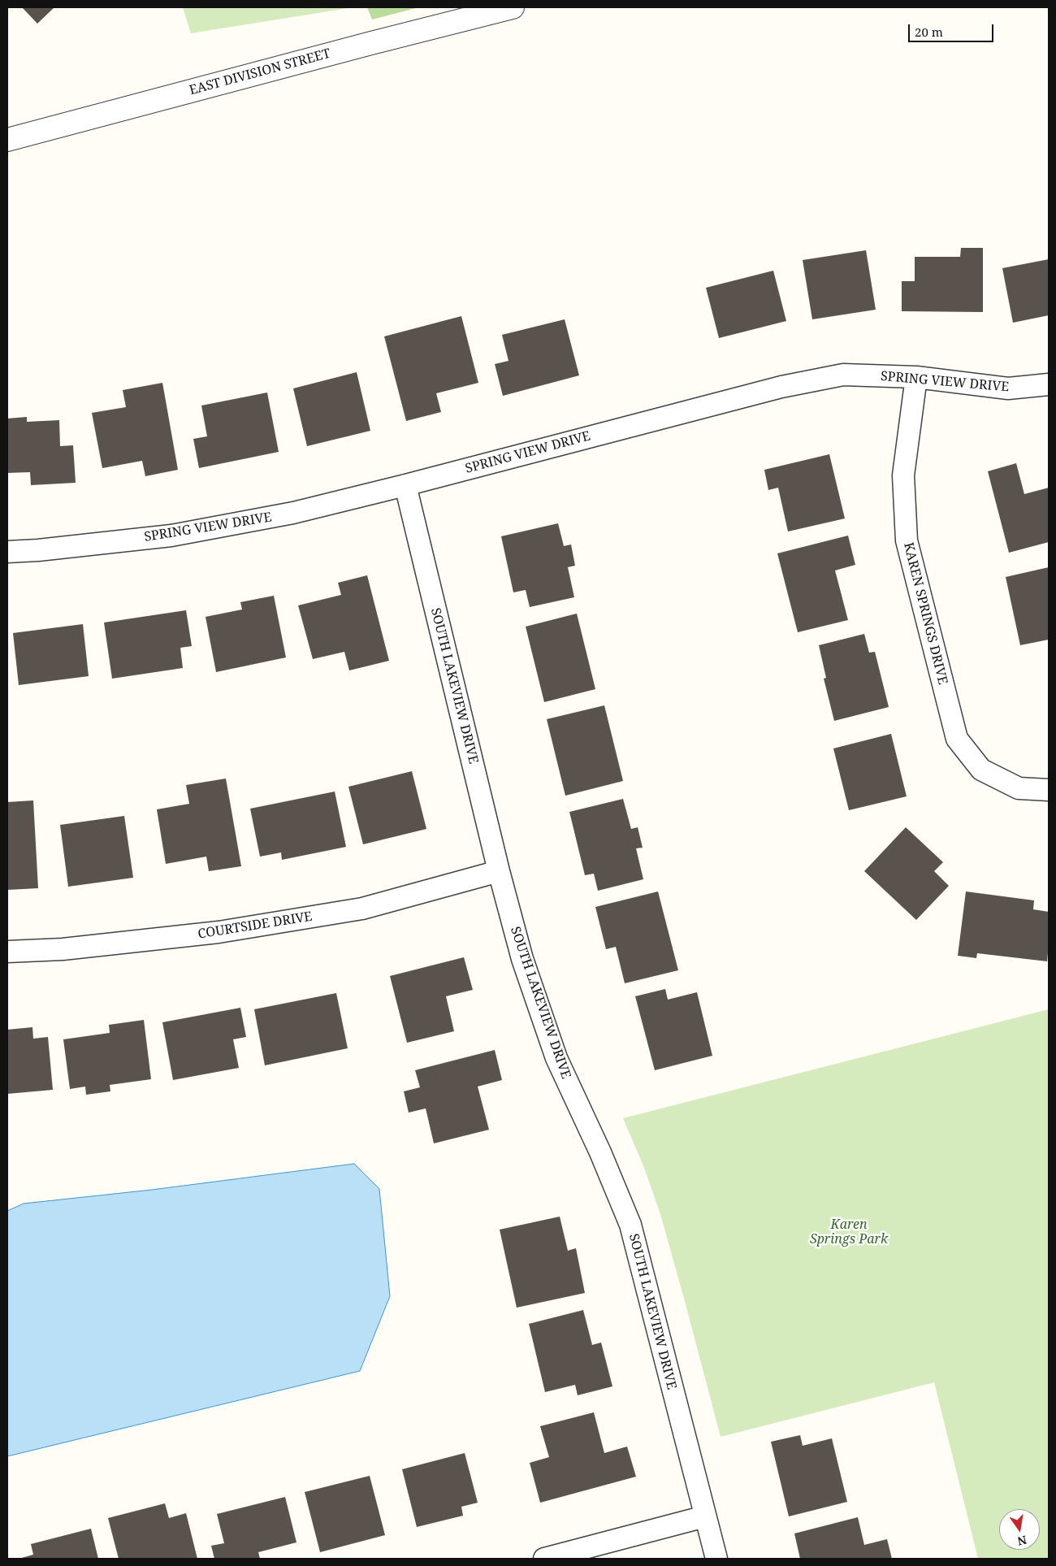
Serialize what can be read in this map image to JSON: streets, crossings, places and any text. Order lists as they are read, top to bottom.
{
  "streets": {
    "street": [
      "EAST DIVISION STREET",
      "SPRING VIEW DRIVE",
      "KAREN SPRINGS DRIVE",
      "SOUTH LAKEVIEW DRIVE",
      "COURTSIDE DRIVE"
    ]
  },
  "crossings": [
    ["SPRING VIEW DRIVE", "KAREN SPRINGS DRIVE"],
    ["SPRING VIEW DRIVE", "SOUTH LAKEVIEW DRIVE"],
    ["SOUTH LAKEVIEW DRIVE", "COURTSIDE DRIVE"]
  ],
  "parks": ["Karen Springs Park"],
  "scale_bar": "20 m",
  "north": "bottom"
}
